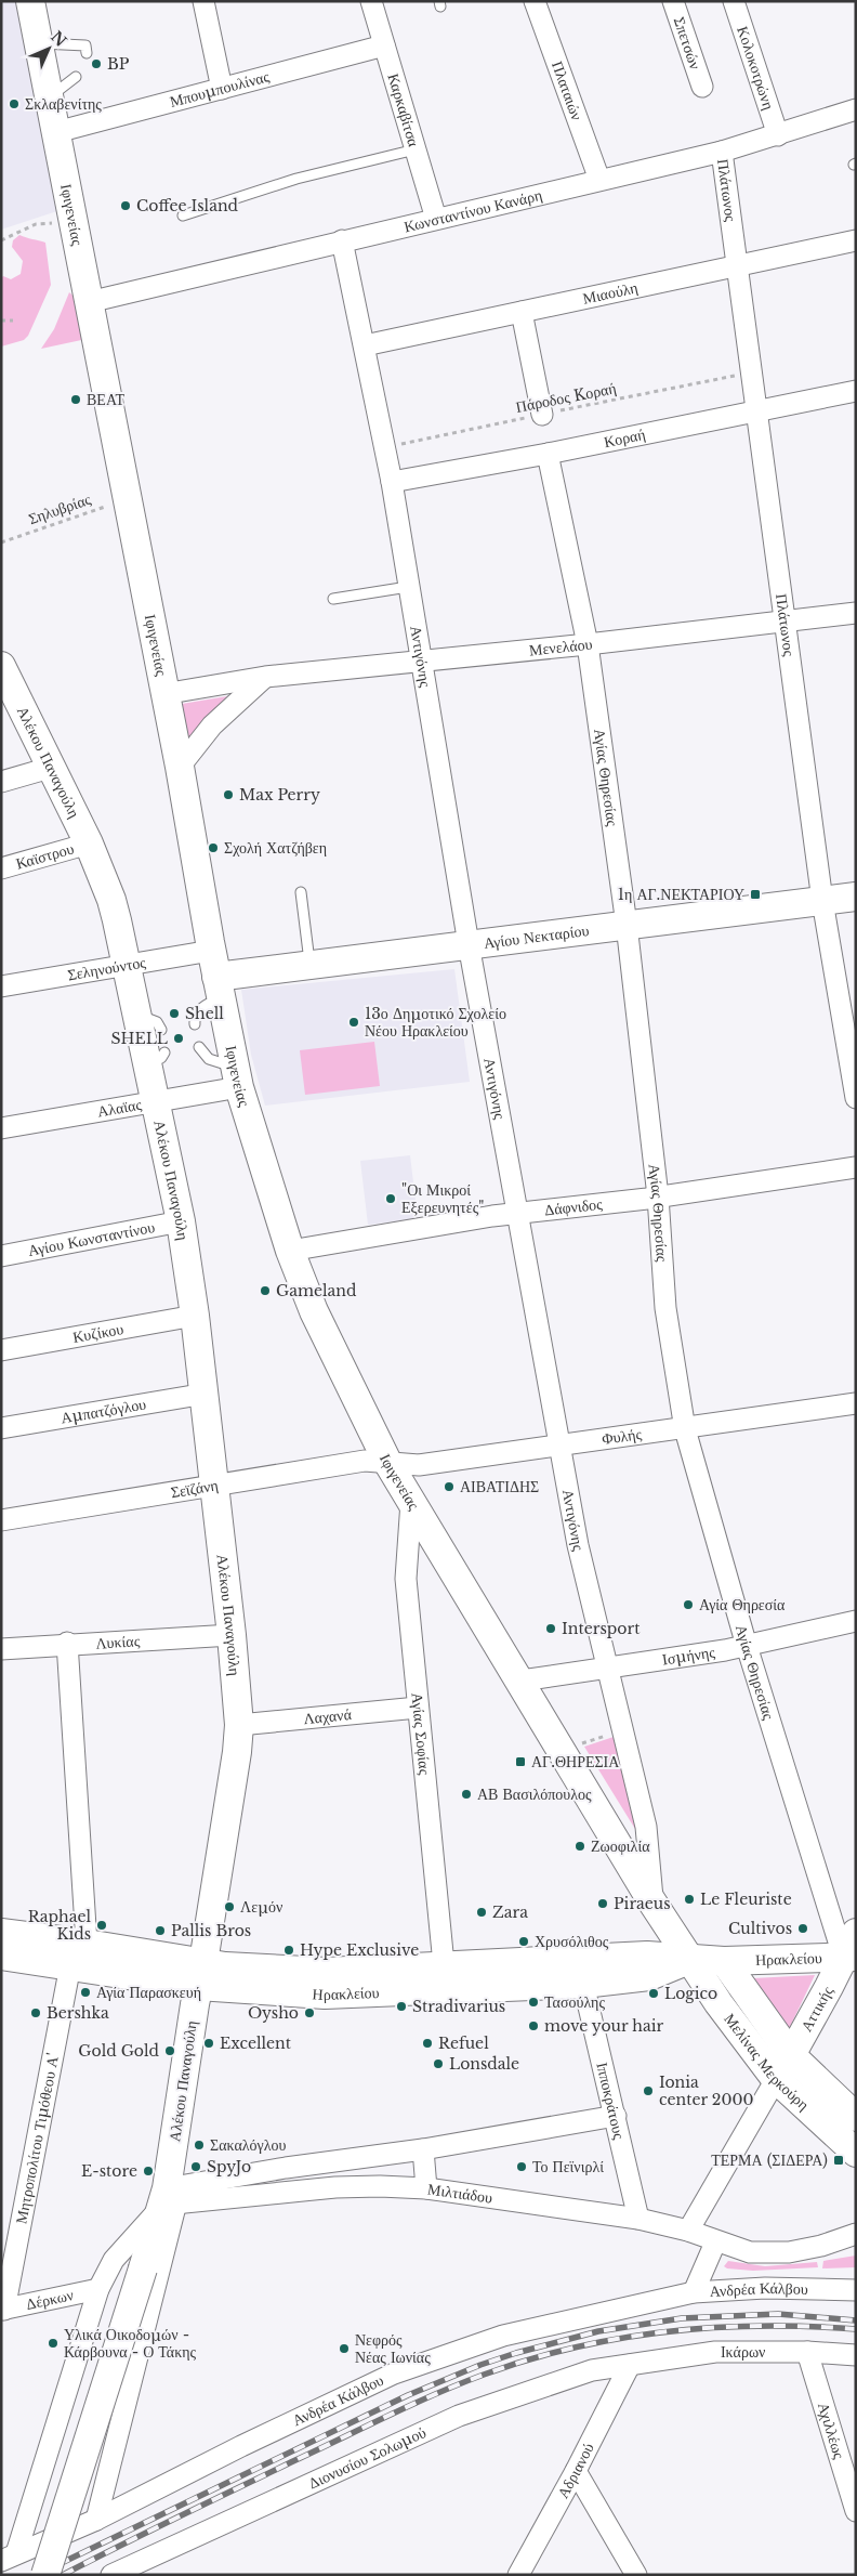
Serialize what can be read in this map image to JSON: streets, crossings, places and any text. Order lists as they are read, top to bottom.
{
  "streets": {
    "street": [
      "Σπετσών",
      "Κολοκοτρώνη",
      "Μπουμπουλίνας",
      "Πλαταιών",
      "Καρκαβίτσα",
      "Πλάτωνος",
      "Κωνσταντίνου Κανάρη",
      "Ιφιγενείας",
      "Μιαούλη",
      "Κοραή",
      "Μενελάου",
      "Αντιγόνης",
      "Αλέκου Παναγούλη",
      "Αγίας Θηρεσίας",
      "Καϊστρου",
      "Αγίου Νεκταρίου",
      "Σεληνούντος",
      "Αλαϊας",
      "Δάφνιδος",
      "Αγίου Κωνσταντίνου",
      "Κυζίκου",
      "Αμπατζόγλου",
      "Φυλής",
      "Σεϊζάνη",
      "Λυκίας",
      "Ισμήνης",
      "Λαχανά",
      "Αγίας Σοφίας",
      "Ηρακλείου",
      "Αττικής",
      "Μελίνας Μερκούρη",
      "Ιπποκράτους",
      "Μητροπολίτου Τιμόθεου Α'",
      "Μιλτιάδου",
      "Ανδρέα Κάλβου",
      "Δέρκων",
      "Ικάρων",
      "Αχιλλέως",
      "Διονυσίου Σολωμού",
      "Αδριανού"
    ],
    "path": ["Πάροδος Kοραή", "Σηλυβρίας"]
  },
  "crossings": [
    ["Κολοκοτρώνη", "Κωνσταντίνου Κανάρη"],
    ["Μπουμπουλίνας", "Καρκαβίτσα"],
    ["Μπουμπουλίνας", "Ιφιγενείας"],
    ["Πλαταιών", "Κωνσταντίνου Κανάρη"],
    ["Καρκαβίτσα", "Κωνσταντίνου Κανάρη"],
    ["Πλάτωνος", "Κωνσταντίνου Κανάρη"],
    ["Πλάτωνος", "Μιαούλη"],
    ["Πλάτωνος", "Πάροδος Kοραή"],
    ["Πλάτωνος", "Κοραή"],
    ["Πλάτωνος", "Μενελάου"],
    ["Πλάτωνος", "Αγίου Νεκταρίου"],
    ["Κωνσταντίνου Κανάρη", "Ιφιγενείας"],
    ["Κωνσταντίνου Κανάρη", "Αντιγόνης"],
    ["Ιφιγενείας", "Σηλυβρίας"],
    ["Ιφιγενείας", "Μενελάου"],
    ["Ιφιγενείας", "Αντιγόνης"],
    ["Ιφιγενείας", "Αγίου Νεκταρίου"],
    ["Ιφιγενείας", "Σεληνούντος"],
    ["Ιφιγενείας", "Αλαϊας"],
    ["Ιφιγενείας", "Δάφνιδος"],
    ["Ιφιγενείας", "Φυλής"],
    ["Ιφιγενείας", "Σεϊζάνη"],
    ["Ιφιγενείας", "Ισμήνης"],
    ["Ιφιγενείας", "Αγίας Σοφίας"],
    ["Ιφιγενείας", "Ηρακλείου"],
    ["Ιφιγενείας", "Μελίνας Μερκούρη"],
    ["Μιαούλη", "Αντιγόνης"],
    ["Πάροδος Kοραή", "Αντιγόνης"],
    ["Κοραή", "Αντιγόνης"],
    ["Κοραή", "Αγίας Θηρεσίας"],
    ["Μενελάου", "Αντιγόνης"],
    ["Μενελάου", "Αγίας Θηρεσίας"],
    ["Αντιγόνης", "Αγίου Νεκταρίου"],
    ["Αντιγόνης", "Δάφνιδος"],
    ["Αντιγόνης", "Φυλής"],
    ["Αντιγόνης", "Ισμήνης"],
    ["Αλέκου Παναγούλη", "Καϊστρου"],
    ["Αλέκου Παναγούλη", "Σεληνούντος"],
    ["Αλέκου Παναγούλη", "Αλαϊας"],
    ["Αλέκου Παναγούλη", "Αγίου Κωνσταντίνου"],
    ["Αλέκου Παναγούλη", "Κυζίκου"],
    ["Αλέκου Παναγούλη", "Αμπατζόγλου"],
    ["Αλέκου Παναγούλη", "Σεϊζάνη"],
    ["Αλέκου Παναγούλη", "Λυκίας"],
    ["Αλέκου Παναγούλη", "Λαχανά"],
    ["Αλέκου Παναγούλη", "Ηρακλείου"],
    ["Αλέκου Παναγούλη", "Μιλτιάδου"],
    ["Αγίας Θηρεσίας", "Αγίου Νεκταρίου"],
    ["Αγίας Θηρεσίας", "Δάφνιδος"],
    ["Αγίας Θηρεσίας", "Φυλής"],
    ["Αγίας Θηρεσίας", "Ισμήνης"],
    ["Αγίας Θηρεσίας", "Ηρακλείου"],
    ["Αγίας Θηρεσίας", "Αττικής"],
    ["Αγίου Νεκταρίου", "Σεληνούντος"],
    ["Φυλής", "Σεϊζάνη"],
    ["Λαχανά", "Αγίας Σοφίας"],
    ["Αγίας Σοφίας", "Ηρακλείου"],
    ["Ηρακλείου", "Αττικής"],
    ["Ηρακλείου", "Μελίνας Μερκούρη"],
    ["Ηρακλείου", "Ιπποκράτους"],
    ["Ηρακλείου", "Μητροπολίτου Τιμόθεου Α'"],
    ["Αττικής", "Μελίνας Μερκούρη"],
    ["Ιπποκράτους", "Μιλτιάδου"],
    ["Μητροπολίτου Τιμόθεου Α'", "Δέρκων"],
    ["Ικάρων", "Αχιλλέως"],
    ["Ικάρων", "Διονυσίου Σολωμού"],
    ["Ικάρων", "Αδριανού"],
    ["Διονυσίου Σολωμού", "Αδριανού"]
  ],
  "places": {
    "other": [
      "BP",
      "Σκλαβενίτης",
      "Coffee Island",
      "ΒΕΑΤ",
      "Max Perry",
      "Σχολή Χατζήβεη",
      "Shell",
      "13ο Δημοτικό Σχολείο Νέου Ηρακλείου",
      "SHELL",
      "\"Οι Μικροί Εξερευνητές\"",
      "Gameland",
      "ΑΙΒΑΤΙΔΗΣ",
      "Αγία Θηρεσία",
      "Intersport",
      "ΑΒ Βασιλόπουλος",
      "Ζωοφιλία",
      "Le Fleuriste",
      "Piraeus",
      "Λεμόν",
      "Zara",
      "Raphael Kids",
      "Cultivos",
      "Pallis Bros",
      "Χρυσόλιθος",
      "Hype Exclusive",
      "Αγία Παρασκευή",
      "Logico",
      "Τασούλης",
      "Stradivarius",
      "Bershka",
      "Oysho",
      "move your hair",
      "Excellent",
      "Refuel",
      "Gold Gold",
      "Lonsdale",
      "Ionia center 2000",
      "Σακαλόγλου",
      "SpyJo",
      "Το Πεϊνιρλί",
      "E-store",
      "Υλικά Οικοδομών - Κάρβουνα - Ο Τάκης",
      "Νεφρός Νέας Ιωνίας"
    ],
    "transit": ["1η ΑΓ.ΝΕΚΤΑΡΙΟΥ", "ΑΓ.ΘΗΡΕΣΙΑ", "ΤΕΡΜΑ (ΣΙΔΕΡΑ)"]
  },
  "north": "top right"
}
